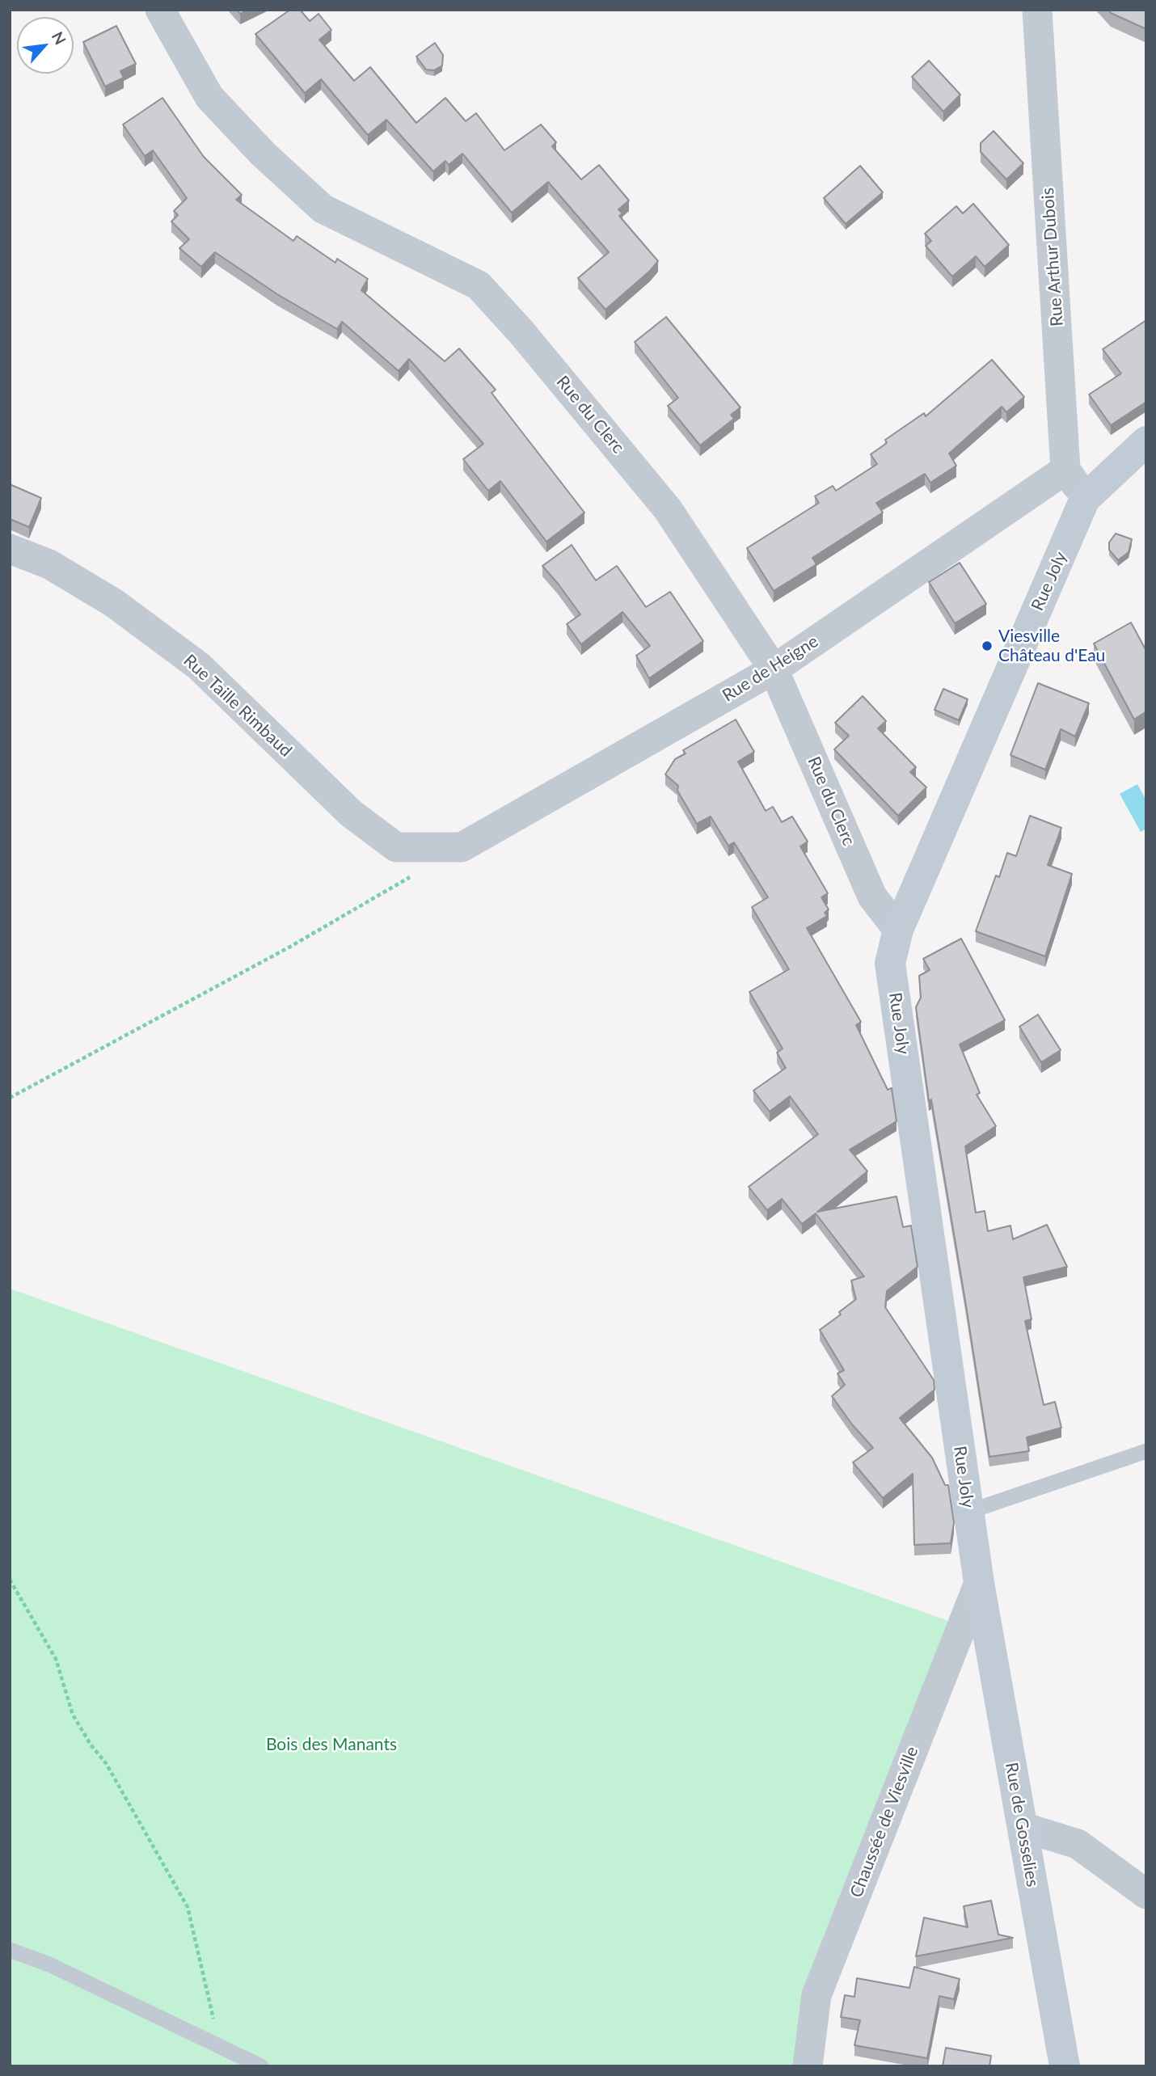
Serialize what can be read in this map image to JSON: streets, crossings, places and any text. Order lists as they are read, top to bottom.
{
  "streets": {
    "street": [
      "Rue Arthur Dubois",
      "Rue du Clerc",
      "Rue Joly",
      "Rue de Heigne",
      "Rue Taille Rimbaud",
      "Chaussée de Viesville",
      "Rue de Gosselies"
    ]
  },
  "crossings": [
    ["Rue Arthur Dubois", "Rue de Heigne"],
    ["Rue du Clerc", "Rue Joly"],
    ["Rue du Clerc", "Rue de Heigne"],
    ["Rue Joly", "Chaussée de Viesville"],
    ["Rue Joly", "Rue de Gosselies"],
    ["Rue de Heigne", "Rue Taille Rimbaud"],
    ["Chaussée de Viesville", "Rue de Gosselies"]
  ],
  "parks": ["Bois des Manants"],
  "places": ["Viesville Château d'Eau"],
  "north": "top right"
}
